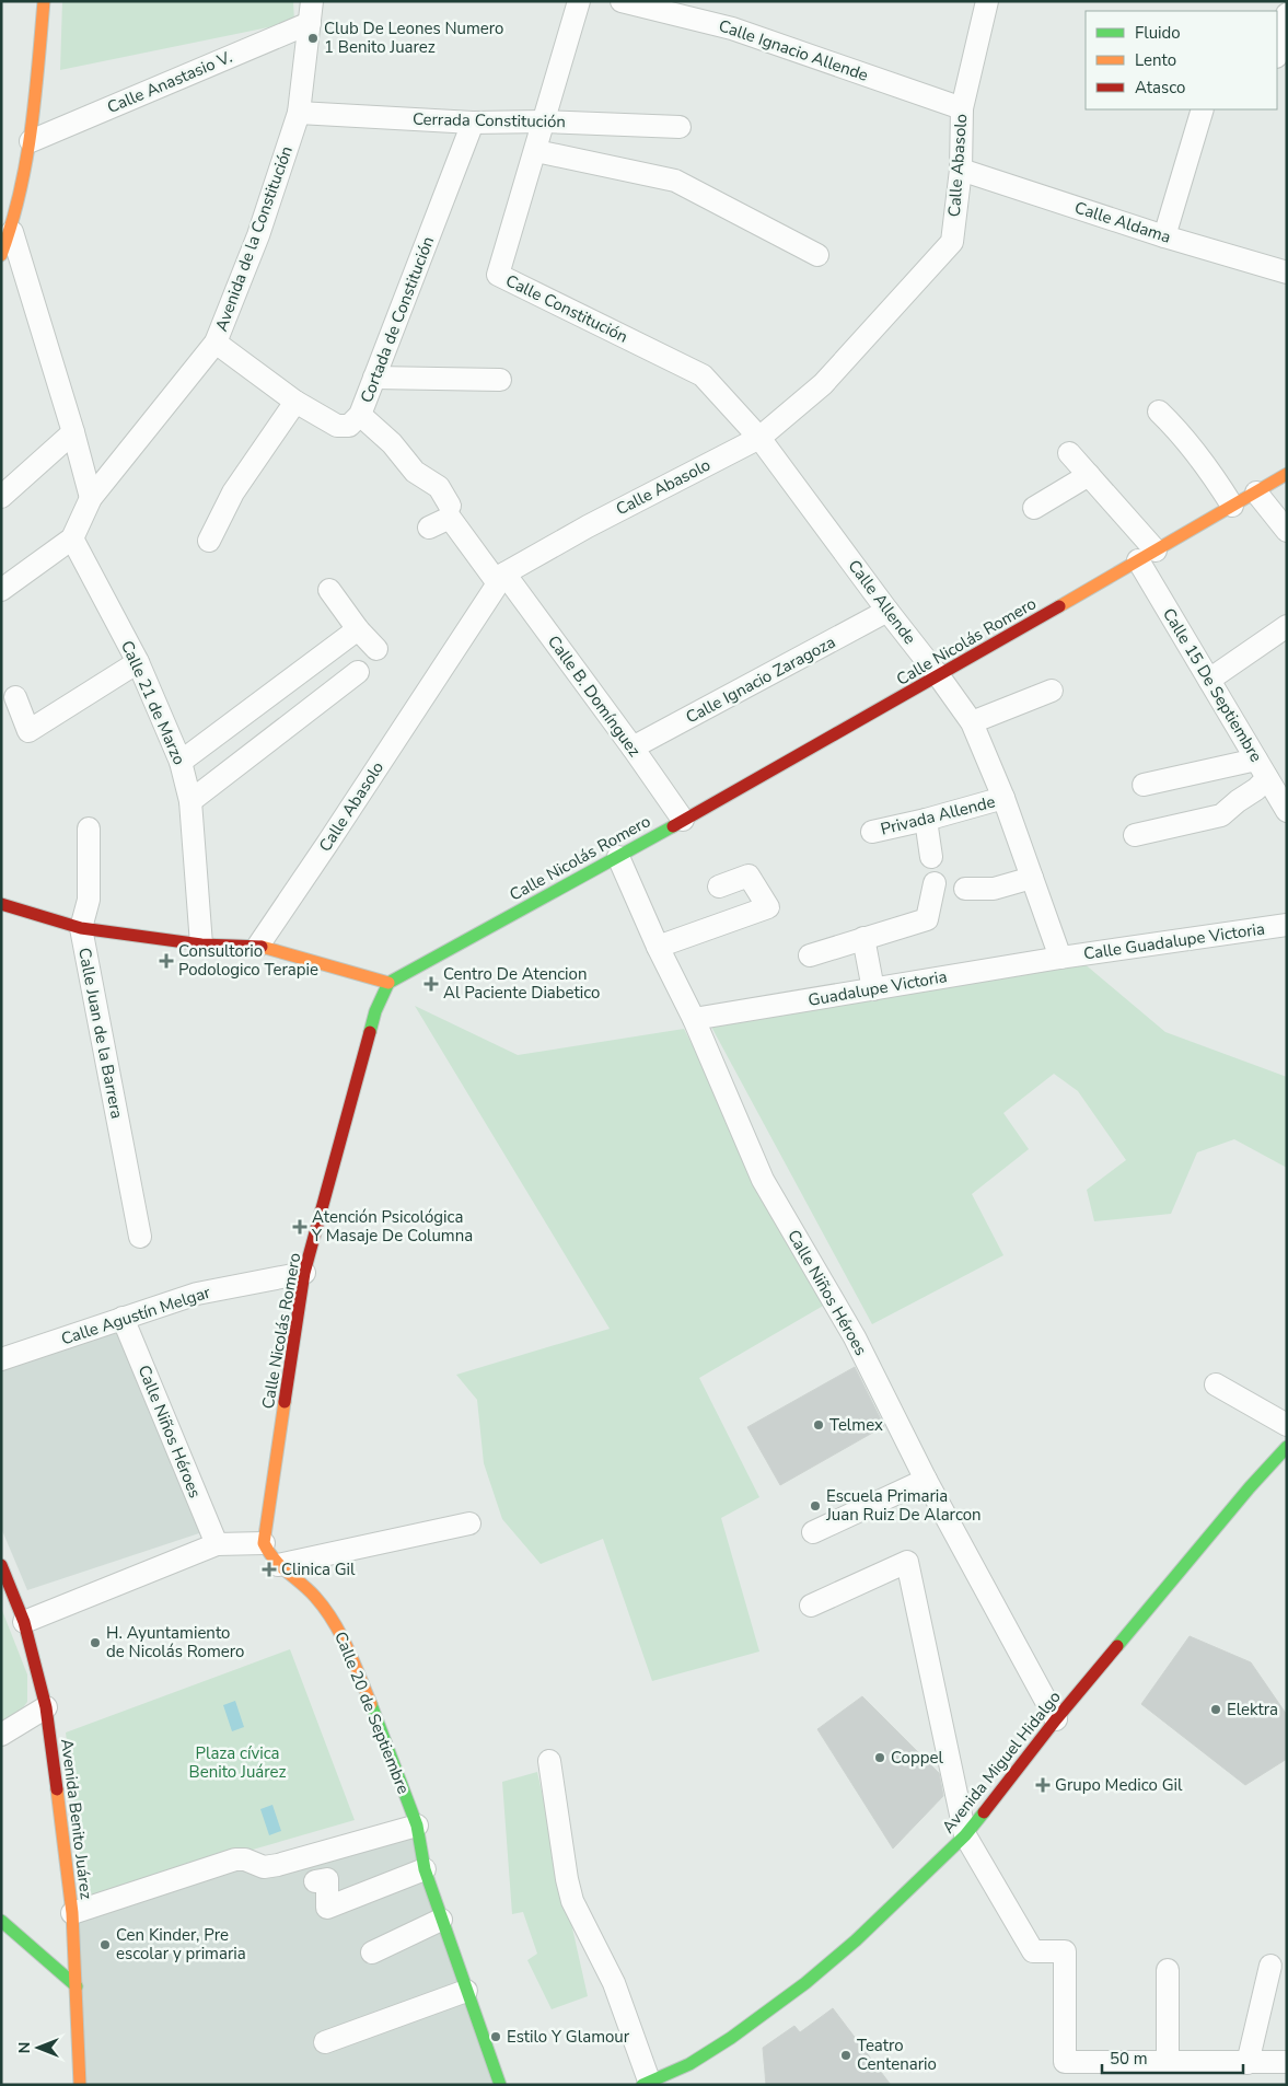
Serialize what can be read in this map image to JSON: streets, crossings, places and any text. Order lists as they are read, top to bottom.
{
  "streets": {
    "main road": [
      "Calle Nicolás Romero",
      "Calle 20 de Septiembre",
      "Avenida Miguel Hidalgo",
      "Avenida Benito Juárez"
    ],
    "street": [
      "Calle Ignacio Allende",
      "Calle Anastasio V.",
      "Cerrada Constitución",
      "Calle Abasolo",
      "Calle Aldama",
      "Avenida de la Constitución",
      "Calle Constitución",
      "Cortada de Constitución",
      "Calle Allende",
      "Calle Ignacio Zaragoza",
      "Calle 15 De Septiembre",
      "Calle B. Domínguez",
      "Calle 21 de Marzo",
      "Privada Allende",
      "Calle Guadalupe Victoria",
      "Guadalupe Victoria",
      "Calle Juan de la Barrera",
      "Calle Niños Héroes",
      "Calle Agustín Melgar"
    ]
  },
  "crossings": [
    ["Calle Ignacio Allende", "Calle Abasolo"],
    ["Calle Anastasio V.", "Avenida de la Constitución"],
    ["Cerrada Constitución", "Avenida de la Constitución"],
    ["Cerrada Constitución", "Calle Constitución"],
    ["Cerrada Constitución", "Cortada de Constitución"],
    ["Calle Abasolo", "Calle Aldama"],
    ["Calle Abasolo", "Calle Constitución"],
    ["Calle Abasolo", "Calle Allende"],
    ["Calle Abasolo", "Calle B. Domínguez"],
    ["Avenida de la Constitución", "Cortada de Constitución"],
    ["Avenida de la Constitución", "Calle 21 de Marzo"],
    ["Calle Constitución", "Calle Allende"],
    ["Calle Allende", "Calle Nicolás Romero"],
    ["Calle Allende", "Calle Ignacio Zaragoza"],
    ["Calle Allende", "Privada Allende"],
    ["Calle Allende", "Calle Guadalupe Victoria"],
    ["Calle Allende", "Guadalupe Victoria"],
    ["Calle Nicolás Romero", "Calle 15 De Septiembre"],
    ["Calle Nicolás Romero", "Calle B. Domínguez"],
    ["Calle Nicolás Romero", "Calle Niños Héroes"],
    ["Calle Nicolás Romero", "Calle Agustín Melgar"],
    ["Calle Nicolás Romero", "Calle 20 de Septiembre"],
    ["Calle Ignacio Zaragoza", "Calle B. Domínguez"],
    ["Calle Guadalupe Victoria", "Guadalupe Victoria"],
    ["Guadalupe Victoria", "Calle Niños Héroes"],
    ["Calle Niños Héroes", "Calle Agustín Melgar"],
    ["Calle Niños Héroes", "Avenida Miguel Hidalgo"]
  ],
  "parks": ["Plaza cívica Benito Juárez"],
  "places": {
    "other": [
      "Club De Leones Numero 1 Benito Juarez",
      "Telmex",
      "Escuela Primaria Juan Ruiz De Alarcon",
      "H. Ayuntamiento de Nicolás Romero",
      "Elektra",
      "Coppel",
      "Cen Kinder, Pre escolar y primaria",
      "Estilo Y Glamour",
      "Teatro Centenario"
    ],
    "health": [
      "Consultorio Podologico Terapie",
      "Centro De Atencion Al Paciente Diabetico",
      "Atención Psicológica Y Masaje De Columna",
      "Clinica Gil",
      "Grupo Medico Gil"
    ]
  },
  "legend": ["Fluido", "Lento", "Atasco"],
  "scale_bar": "50 m",
  "north": "left"
}
